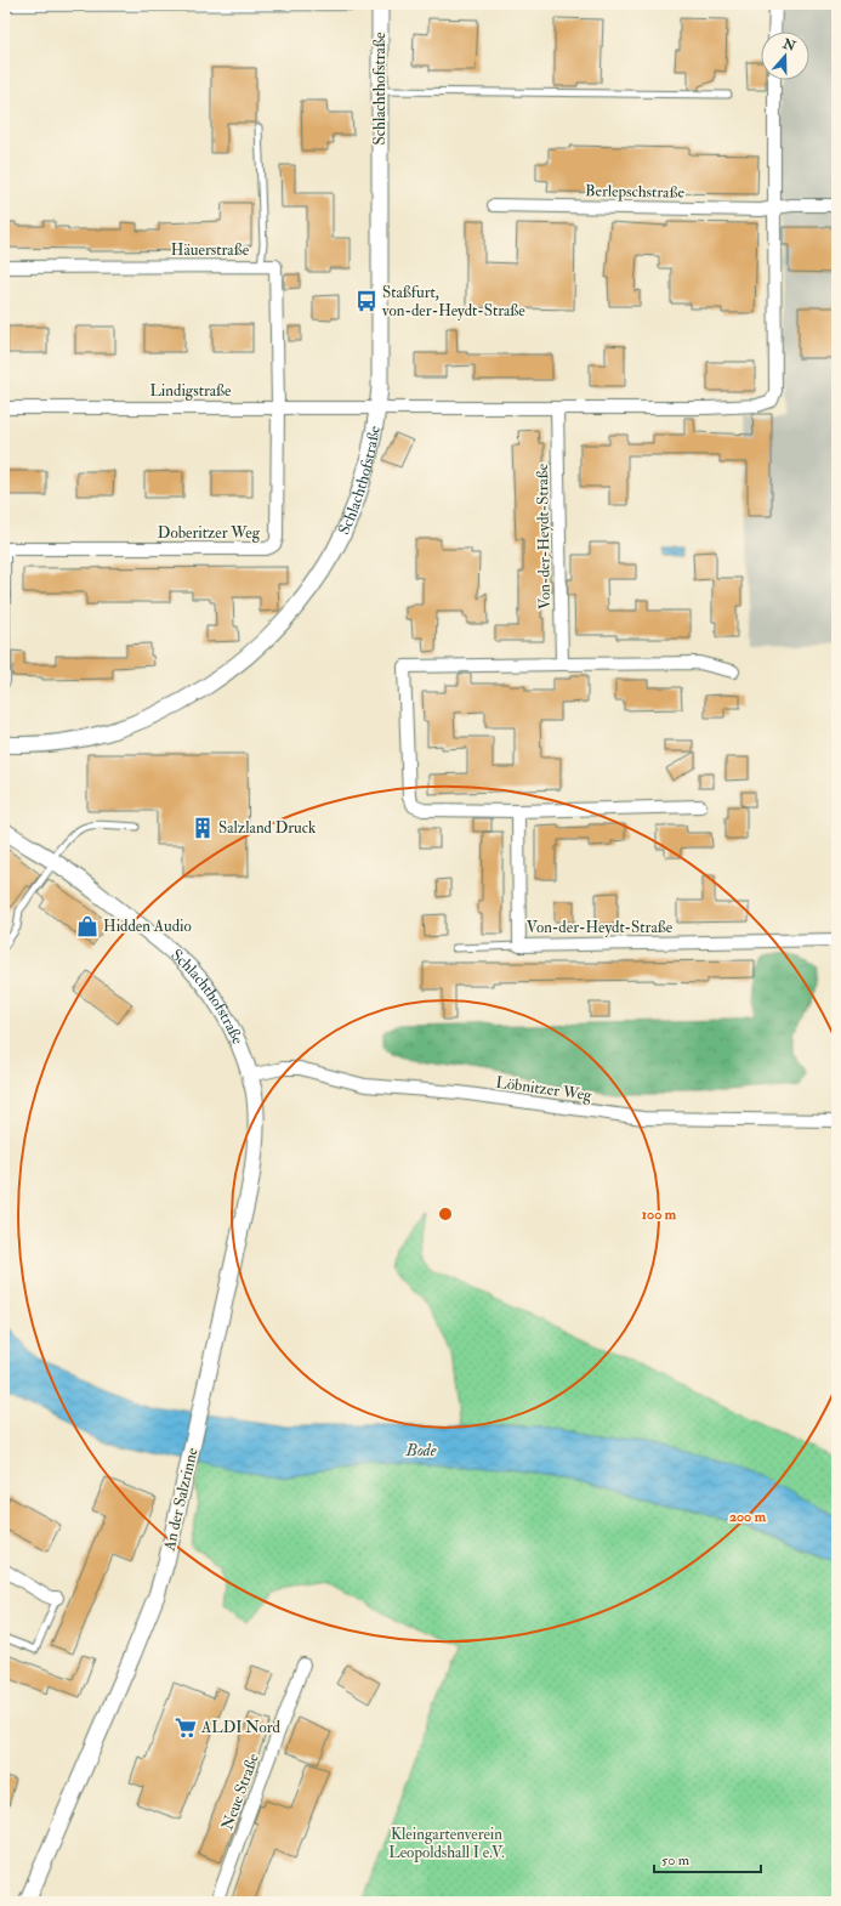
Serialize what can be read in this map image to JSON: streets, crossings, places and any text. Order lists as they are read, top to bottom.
{
  "streets": {
    "street": [
      "Schlachthofstraße",
      "Berlepschstraße",
      "Häuerstraße",
      "Lindigstraße",
      "Doberitzer Weg",
      "Von-der-Heydt-Straße",
      "Löbnitzer Weg",
      "An der Salzrinne",
      "Neue Straße"
    ]
  },
  "crossings": [
    ["Schlachthofstraße", "Lindigstraße"],
    ["Schlachthofstraße", "Löbnitzer Weg"],
    ["Schlachthofstraße", "An der Salzrinne"],
    ["Häuerstraße", "Lindigstraße"],
    ["Häuerstraße", "Doberitzer Weg"],
    ["Lindigstraße", "Doberitzer Weg"],
    ["Löbnitzer Weg", "An der Salzrinne"]
  ],
  "water": ["Bode"],
  "parks": ["Kleingartenverein Leopoldshall I e.V."],
  "places": {
    "bus stop": ["Staßfurt, von-der-Heydt-Straße"],
    "building": ["Salzland Druck"],
    "shop": ["Hidden Audio"],
    "supermarket": ["ALDI Nord"]
  },
  "scale_bar": "50 m",
  "north": "top",
  "rings": ["100 m", "200 m"]
}
